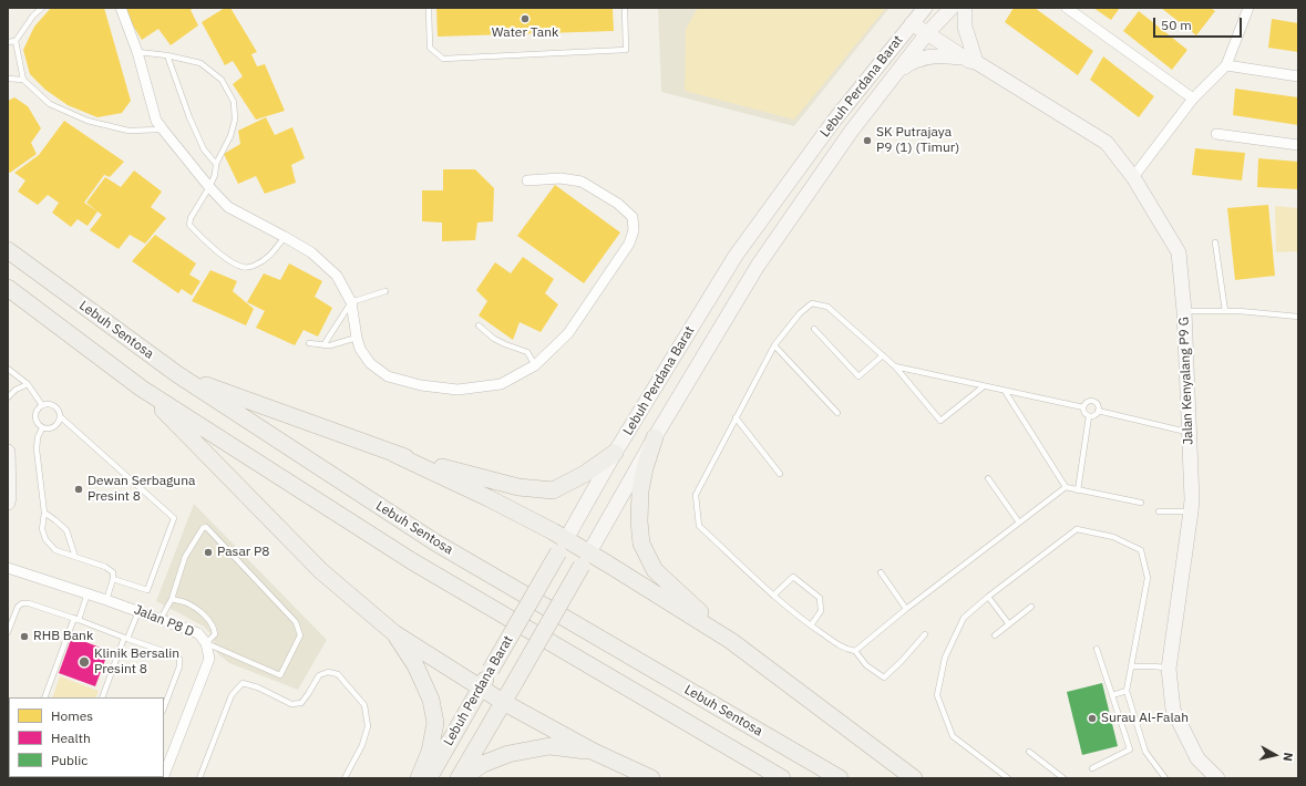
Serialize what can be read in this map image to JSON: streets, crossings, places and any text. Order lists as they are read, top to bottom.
{
  "streets": {
    "main road": ["Lebuh Perdana Barat", "Lebuh Sentosa"],
    "street": ["Jalan Kenyalang P9 G", "Jalan P8 D"]
  },
  "crossings": [
    ["Lebuh Perdana Barat", "Jalan Kenyalang P9 G"]
  ],
  "places": [
    "Water Tank",
    "SK Putrajaya P9 (1) (Timur)",
    "Dewan Serbaguna Presint 8",
    "Pasar P8",
    "RHB Bank",
    "Klinik Bersalin Presint 8",
    "Surau Al-Falah"
  ],
  "legend": ["Homes", "Health", "Public"],
  "scale_bar": "50 m",
  "north": "right"
}
